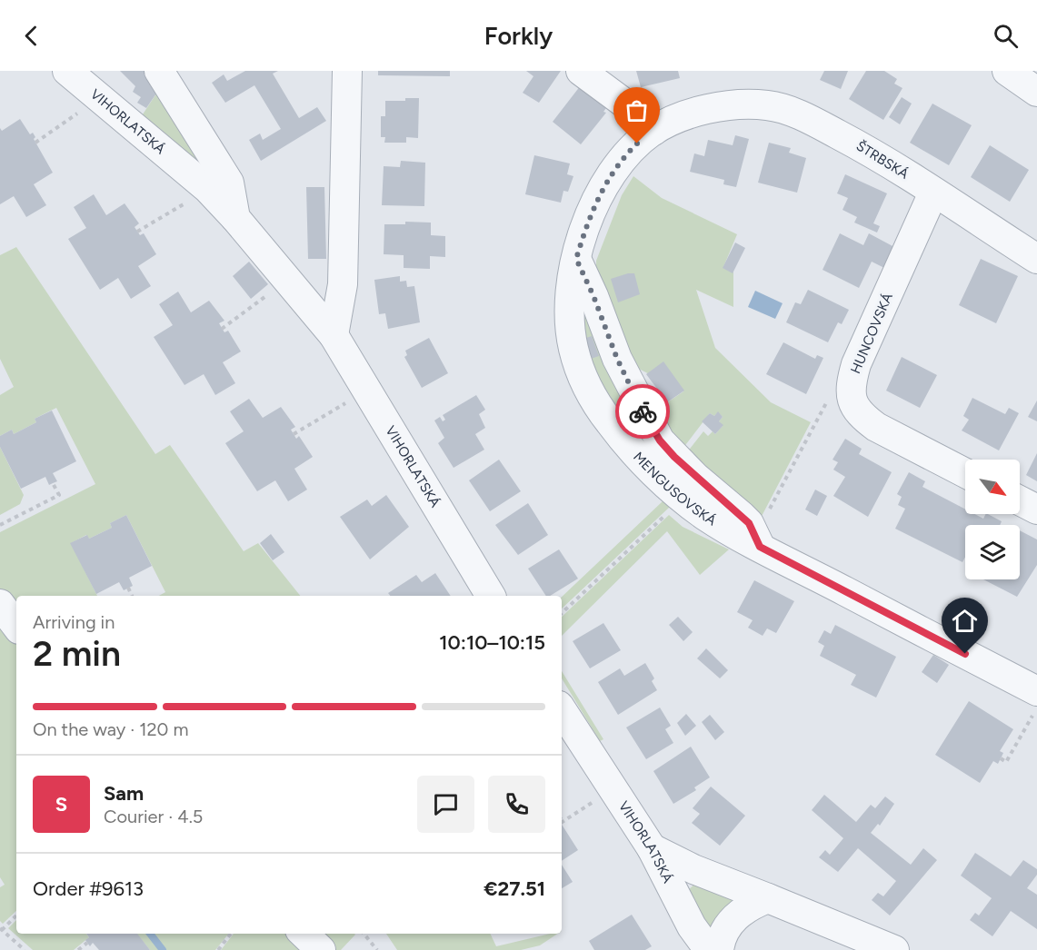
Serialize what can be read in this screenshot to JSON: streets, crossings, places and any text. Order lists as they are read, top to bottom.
{
  "streets": {
    "street": [
      "VIHORLATSKÁ",
      "ŠTRBSKÁ",
      "HUNCOVSKÁ",
      "MENGUSOVSKÁ"
    ]
  },
  "crossings": [
    ["ŠTRBSKÁ", "HUNCOVSKÁ"],
    ["ŠTRBSKÁ", "MENGUSOVSKÁ"]
  ],
  "north": "bottom right",
  "page": {
    "header": "Forkly",
    "heading": ["2 min", "Arriving in", "10:10–10:15"],
    "panel": [
      "Sam",
      "Courier · 4.5",
      "Order #9613",
      "€27.51"
    ],
    "bar": "On the way · 120 m",
    "round": "S"
  }
}
